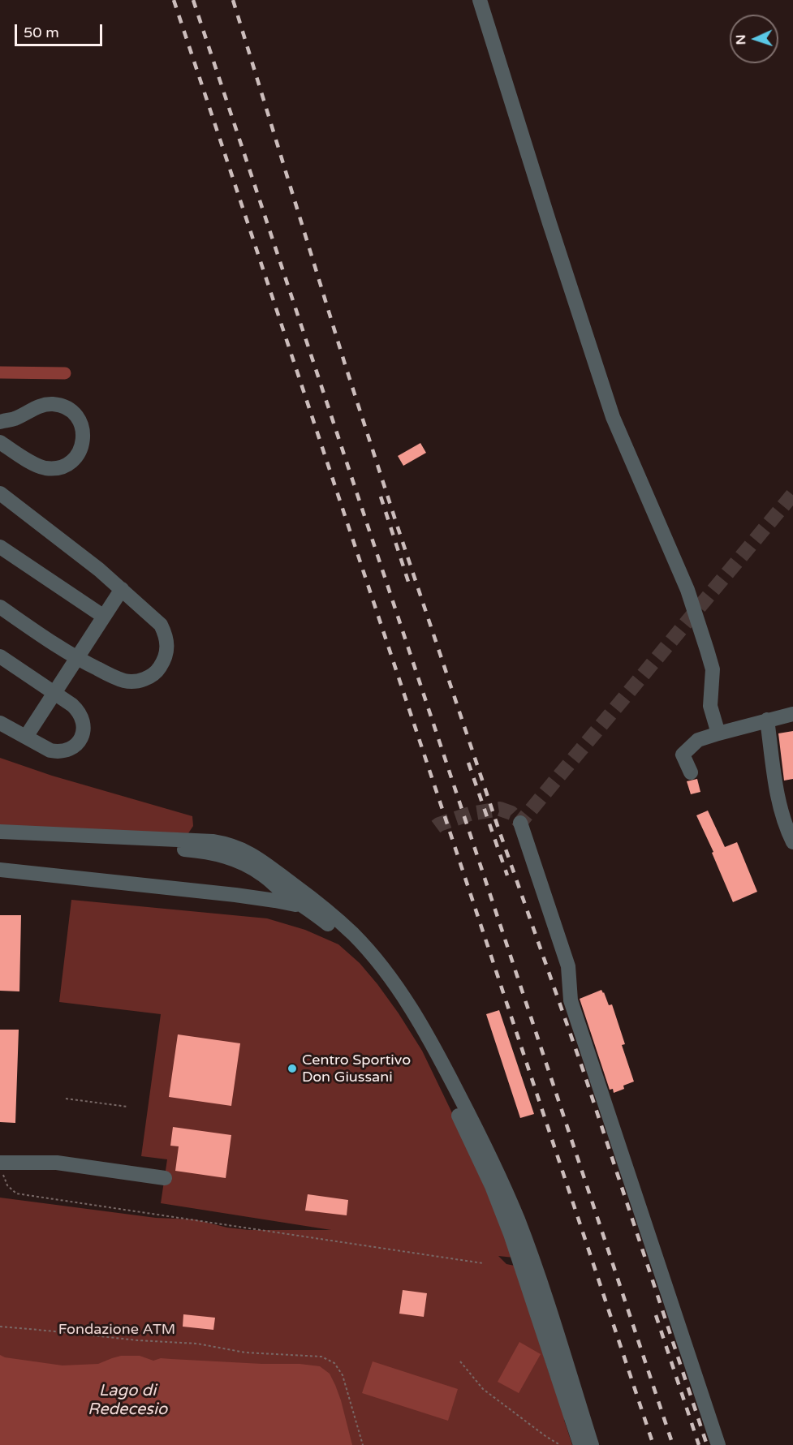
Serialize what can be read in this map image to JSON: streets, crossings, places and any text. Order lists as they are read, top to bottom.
{
  "water": ["Lago di Redecesio"],
  "parks": ["Fondazione ATM"],
  "places": ["Centro Sportivo Don Giussani"],
  "scale_bar": "50 m",
  "north": "left"
}
